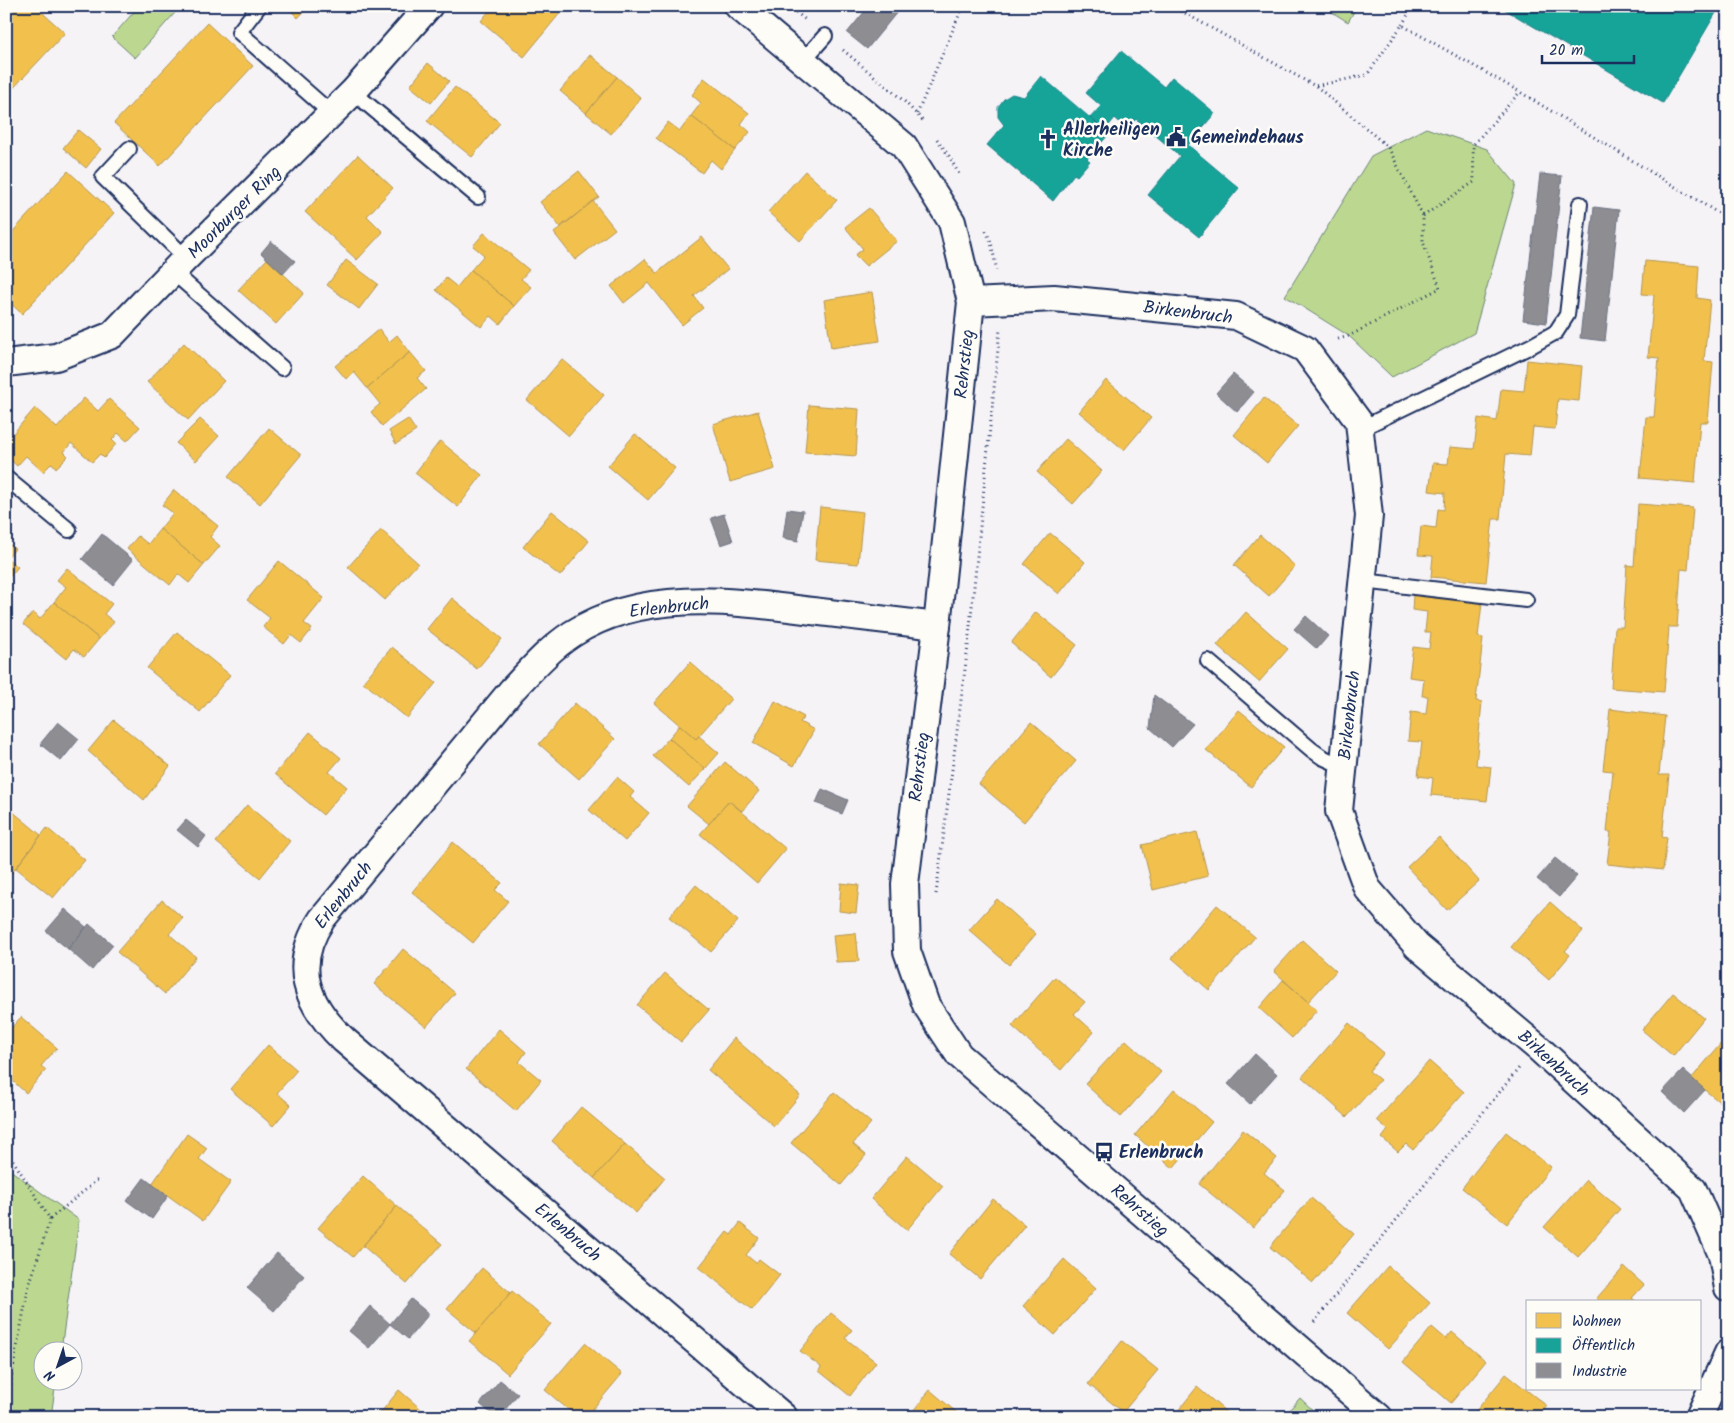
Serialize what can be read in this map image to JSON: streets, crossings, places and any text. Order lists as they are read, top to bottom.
{
  "streets": {
    "street": [
      "Moorburger Ring",
      "Birkenbruch",
      "Rehrstieg",
      "Erlenbruch"
    ]
  },
  "crossings": [
    ["Birkenbruch", "Rehrstieg"],
    ["Rehrstieg", "Erlenbruch"]
  ],
  "places": {
    "public building": ["Gemeindehaus"],
    "church": ["Allerheiligen Kirche"],
    "bus stop": ["Erlenbruch"]
  },
  "legend": ["Wohnen", "Öffentlich", "Industrie"],
  "scale_bar": "20 m",
  "north": "bottom left"
}
